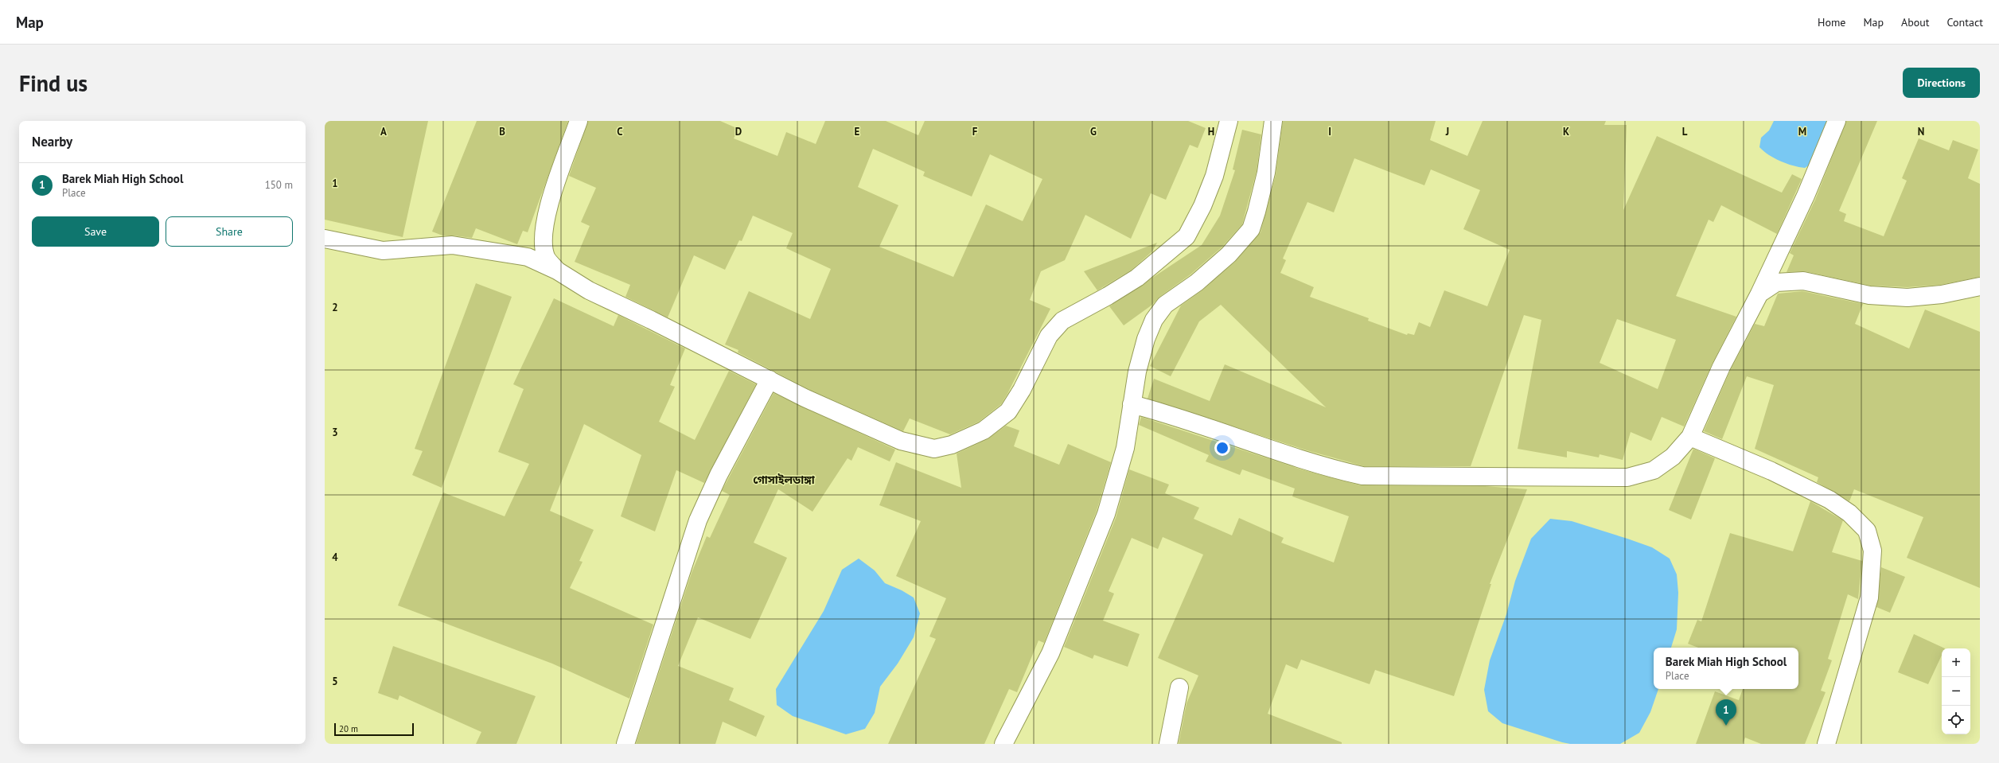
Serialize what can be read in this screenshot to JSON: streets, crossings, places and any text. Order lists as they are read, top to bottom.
{
  "districts": ["গোসাইলডাঙ্গা"],
  "scale_bar": "20 m",
  "page": {
    "header": "Map",
    "nav": [
      "Home",
      "Map",
      "About",
      "Contact"
    ],
    "buttons": [
      "Directions",
      ["Save", "Share"]
    ],
    "title": "Find us",
    "heading": "Nearby",
    "list": [
      {
        "mark": "1",
        "name": "Barek Miah High School",
        "note": "Place",
        "value": "150 m"
      }
    ],
    "popup": ["Barek Miah High School", "Place"],
    "map_buttons": ["+", "−"],
    "pins": "1",
    "scale": "20 m"
  },
  "grid": {
    "columns": [
      "A",
      "B",
      "C",
      "D",
      "E",
      "F",
      "G",
      "H",
      "I",
      "J",
      "K",
      "L",
      "M",
      "N"
    ],
    "rows": [
      "1",
      "2",
      "3",
      "4",
      "5"
    ]
  }
}
